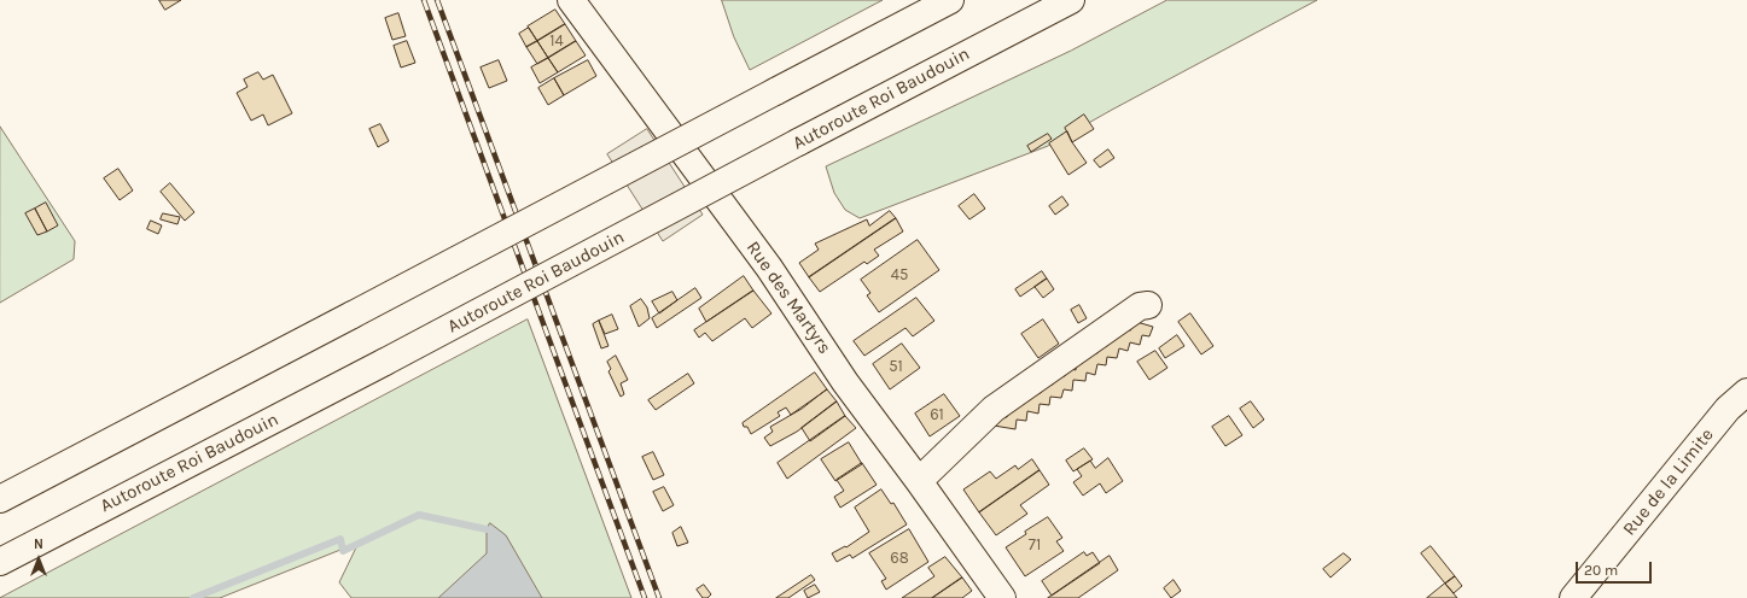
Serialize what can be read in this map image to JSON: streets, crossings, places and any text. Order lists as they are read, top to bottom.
{
  "streets": {
    "main road": ["Autoroute Roi Baudouin", "Rue des Martyrs", "Rue de la Limite"]
  },
  "house_numbers": [
    "14",
    "45",
    "51",
    "61",
    "71",
    "68"
  ],
  "scale_bar": "20 m",
  "north": "top"
}
